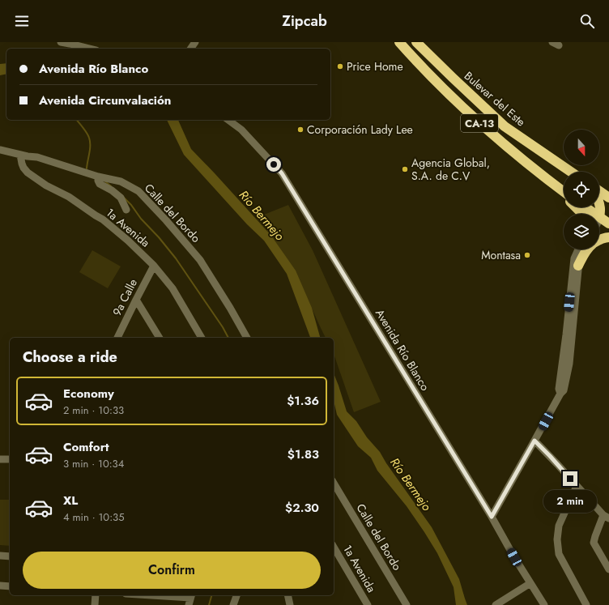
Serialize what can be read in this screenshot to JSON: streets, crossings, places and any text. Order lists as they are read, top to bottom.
{
  "streets": {
    "highway": ["Bulevar del Este", "CA-13"],
    "street": [
      "Calle del Bordo",
      "1a Avenida",
      "9a Calle",
      "Avenida Río Blanco"
    ]
  },
  "crossings": [
    ["Calle del Bordo", "1a Avenida"],
    ["1a Avenida", "9a Calle"]
  ],
  "water": ["Río Bermejo"],
  "places": [
    "Price Home",
    "Corporación Lady Lee",
    "Agencia Global, S.A. de C.V",
    "Montasa"
  ],
  "north": "bottom",
  "page": {
    "header": "Zipcab",
    "banner": ["Avenida Río Blanco", "Avenida Circunvalación"],
    "heading": "Choose a ride",
    "list": [
      {
        "name": "Economy",
        "note": "2 min · 10:33",
        "value": "$1.36"
      },
      {
        "name": "Comfort",
        "note": "3 min · 10:34",
        "value": "$1.83"
      },
      {
        "name": "XL",
        "note": "4 min · 10:35",
        "value": "$2.30"
      }
    ],
    "bubble": "2 min",
    "buttons": "Confirm"
  }
}
